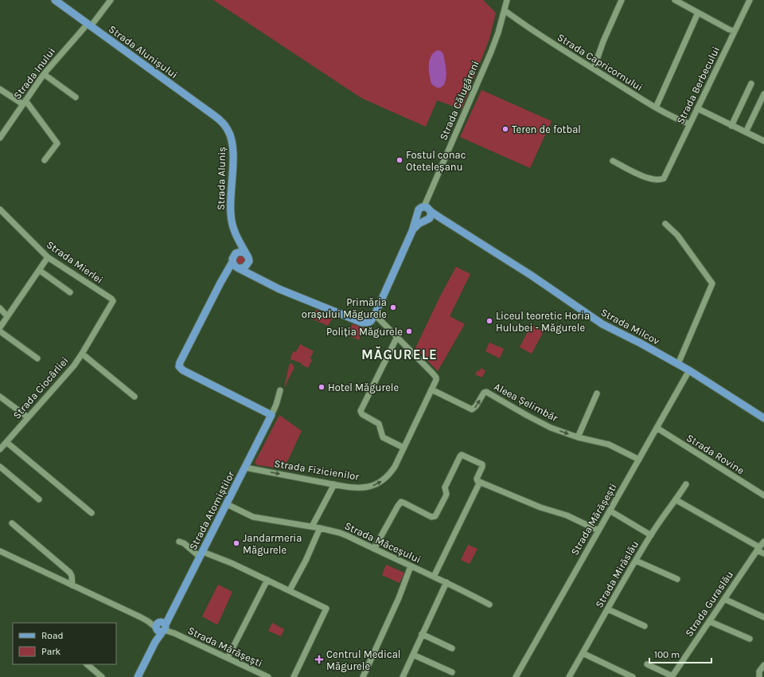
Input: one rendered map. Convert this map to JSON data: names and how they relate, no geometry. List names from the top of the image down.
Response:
{
  "streets": {
    "main road": [
      "Strada Alunișului",
      "Strada Aluniș",
      "Strada Milcov",
      "Strada Atomiștilor"
    ],
    "street": [
      "Strada Capricornului",
      "Strada Inului",
      "Strada Berbecului",
      "Strada Călugăreni",
      "Strada Mierlei",
      "Strada Ciocârliei",
      "Aleea Șelimbăr",
      "Strada Rovine",
      "Strada Fizicienilor",
      "Strada Mărășești",
      "Strada Măceșului",
      "Strada Mirăslău",
      "Strada Guraslău"
    ]
  },
  "crossings": [
    ["Strada Alunișului", "Strada Inului"],
    ["Strada Alunișului", "Strada Aluniș"],
    ["Strada Capricornului", "Strada Berbecului"],
    ["Strada Capricornului", "Strada Călugăreni"],
    ["Strada Călugăreni", "Strada Milcov"],
    ["Strada Mierlei", "Strada Ciocârliei"],
    ["Strada Milcov", "Strada Mărășești"],
    ["Aleea Șelimbăr", "Strada Fizicienilor"],
    ["Aleea Șelimbăr", "Strada Mărășești"],
    ["Strada Rovine", "Strada Mărășești"],
    ["Strada Fizicienilor", "Strada Atomiștilor"],
    ["Strada Atomiștilor", "Strada Mărășești"],
    ["Strada Atomiștilor", "Strada Măceșului"]
  ],
  "one_way": ["Aleea Șelimbăr", "Strada Fizicienilor"],
  "districts": ["MĂGURELE"],
  "places": {
    "other": [
      "Teren de fotbal",
      "Fostul conac Oteteleșanu",
      "Primăria orașului Măgurele",
      "Liceul teoretic Horia Hulubei - Măgurele",
      "Poliția Măgurele",
      "Hotel Măgurele",
      "Jandarmeria Măgurele"
    ],
    "health": ["Centrul Medical Măgurele"]
  },
  "legend": ["Road", "Park"],
  "scale_bar": "100 m"
}
